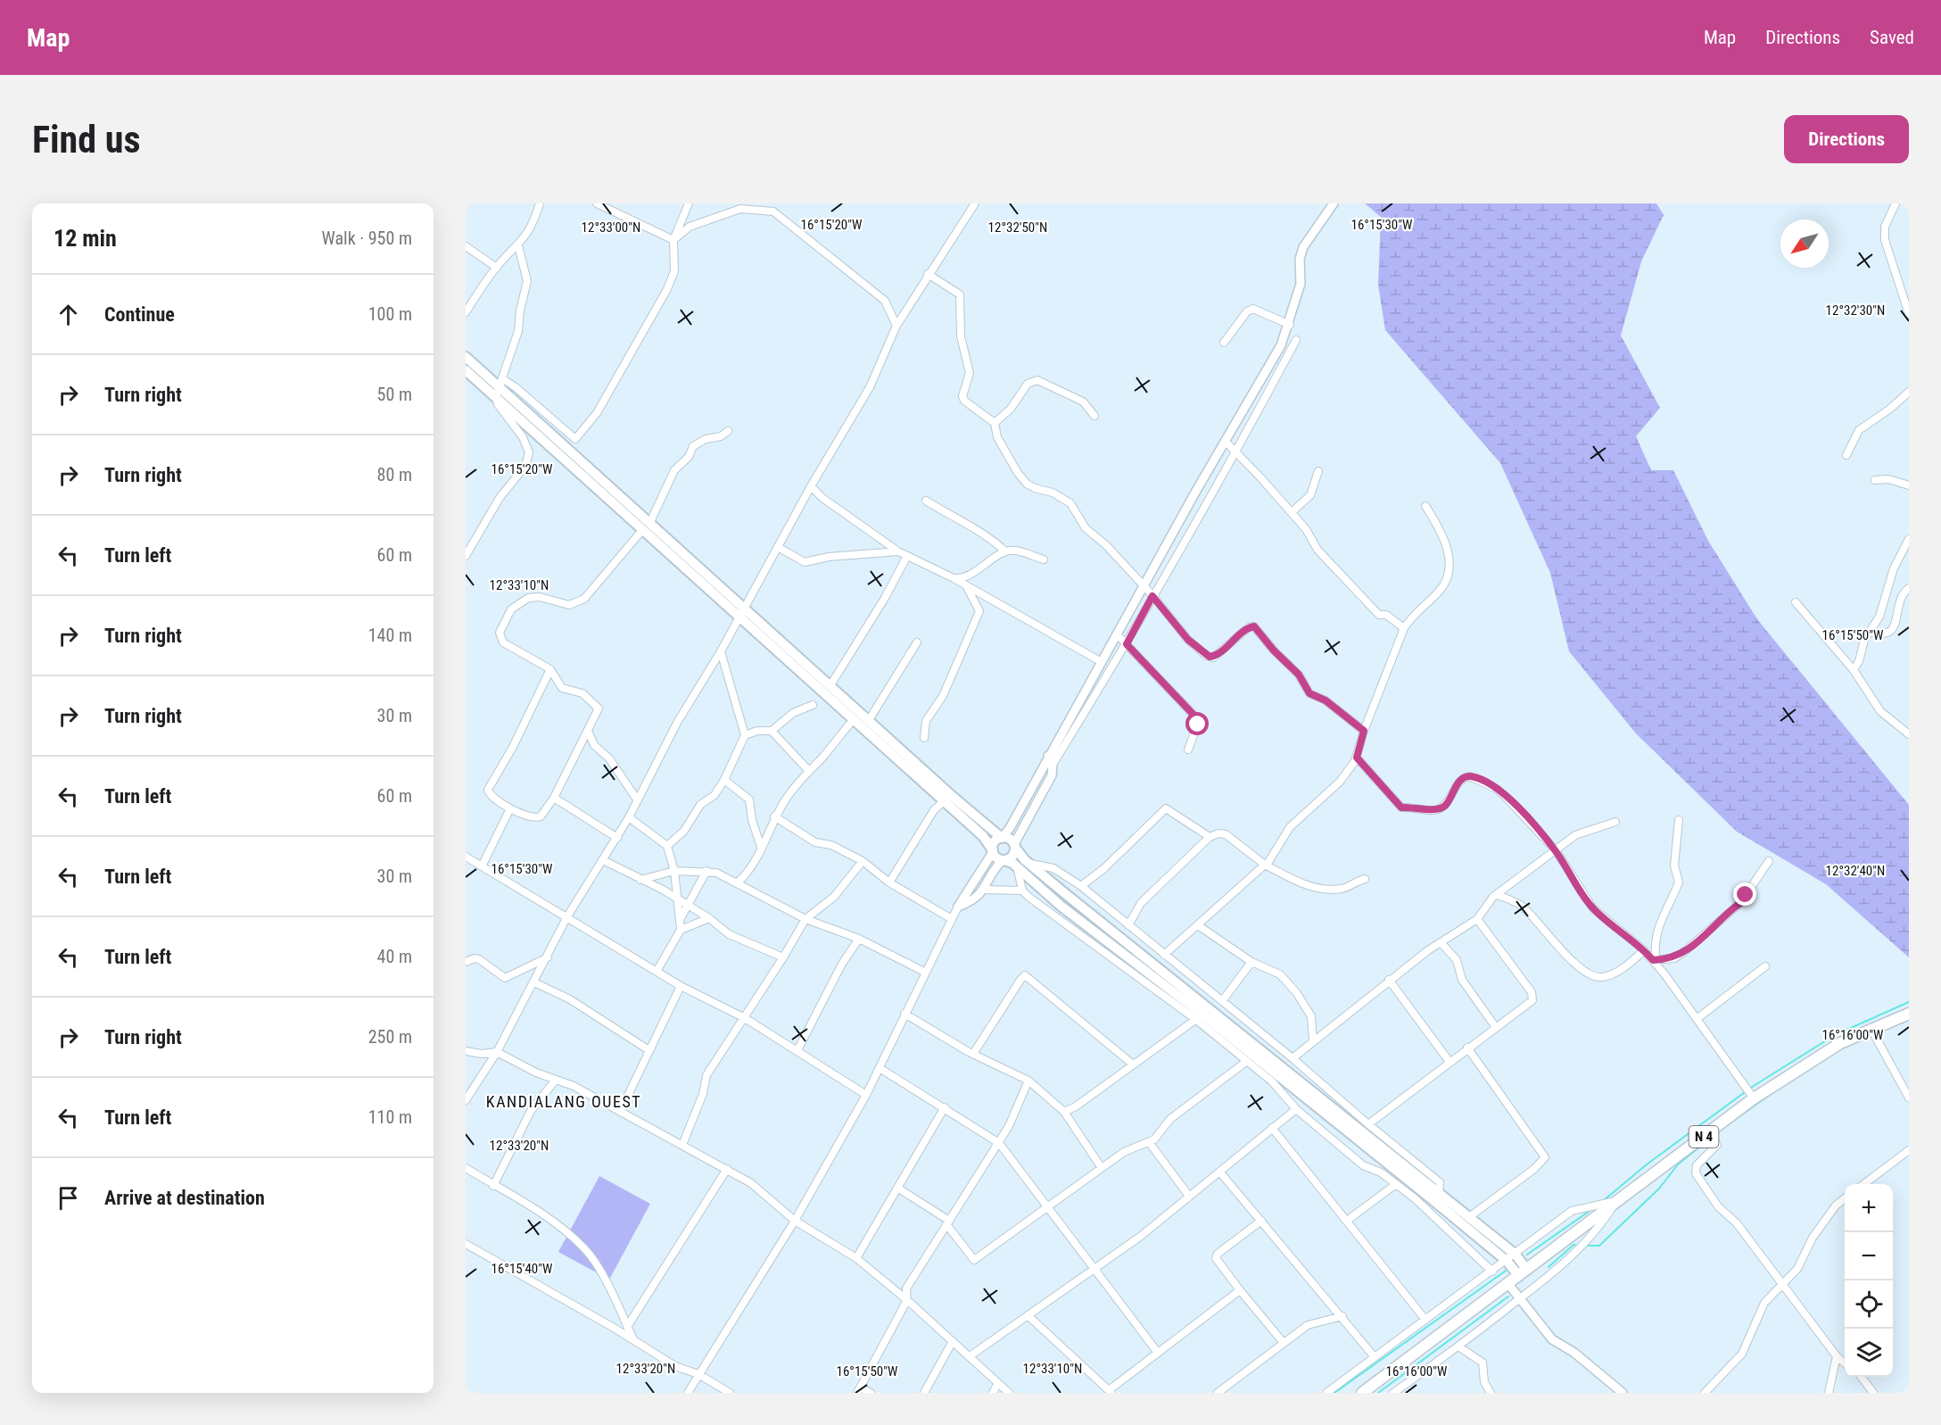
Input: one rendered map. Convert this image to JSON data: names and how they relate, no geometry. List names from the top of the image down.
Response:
{
  "streets": {
    "highway": ["N 4"]
  },
  "districts": ["KANDIALANG OUEST"],
  "north": "bottom left",
  "page": {
    "header": "Map",
    "nav": ["Map", "Directions", "Saved"],
    "buttons": "Directions",
    "title": "Find us",
    "heading": ["12 min", "Walk · 950 m"],
    "list": [
      ["Continue", "100 m"],
      ["Turn right", "50 m"],
      ["Turn right", "80 m"],
      ["Turn left", "60 m"],
      ["Turn right", "140 m"],
      ["Turn right", "30 m"],
      ["Turn left", "60 m"],
      ["Turn left", "30 m"],
      ["Turn left", "40 m"],
      ["Turn right", "250 m"],
      ["Turn left", "110 m"],
      "Arrive at destination"
    ],
    "map_buttons": ["+", "−"]
  },
  "coordinates": [
    "16°15'20\"W",
    "16°15'30\"W",
    "12°33'00\"N",
    "12°32'50\"N",
    "12°32'30\"N",
    "12°33'10\"N",
    "16°15'50\"W",
    "12°32'40\"N",
    "16°16'00\"W",
    "12°33'20\"N",
    "16°15'40\"W"
  ]
}
